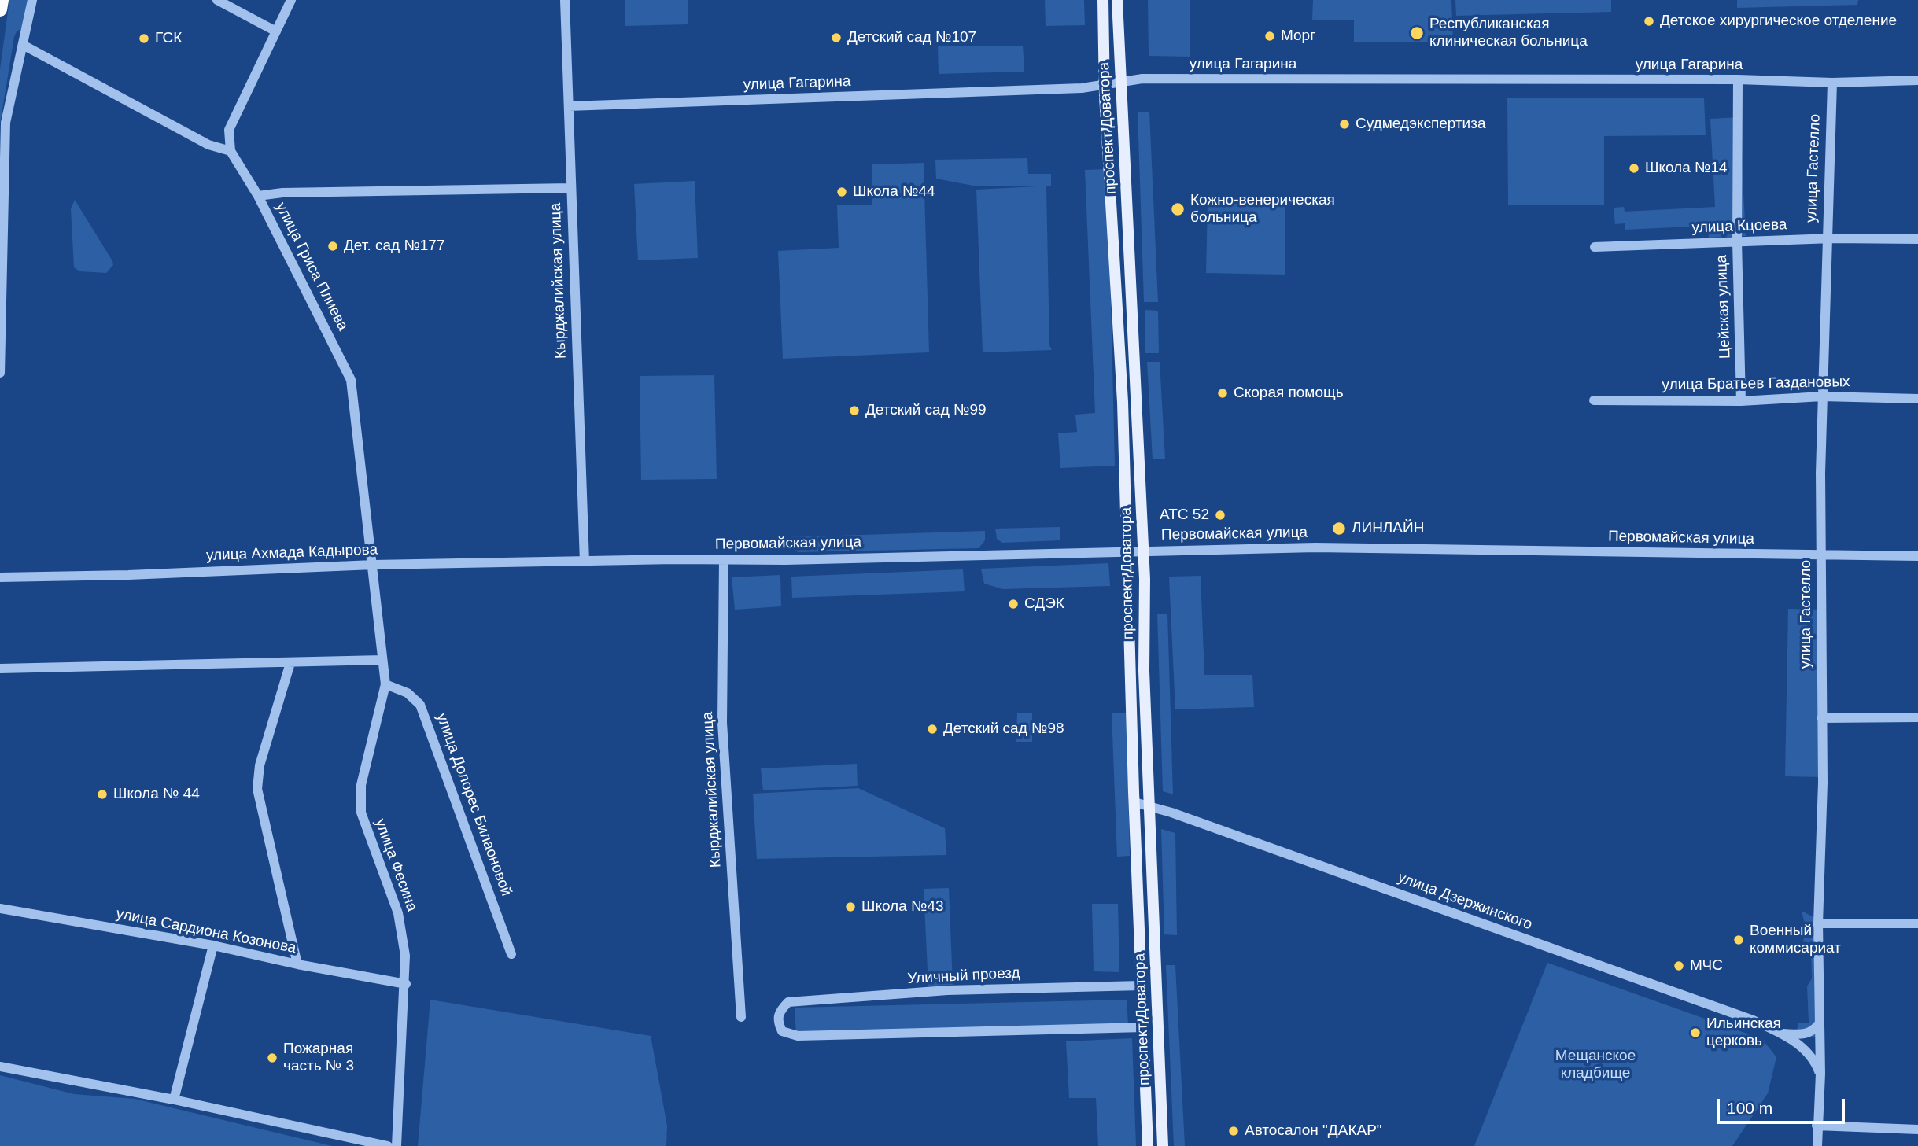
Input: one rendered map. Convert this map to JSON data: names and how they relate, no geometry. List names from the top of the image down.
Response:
{
  "streets": {
    "main road": ["проспект Доватора"],
    "street": [
      "улица Гагарина",
      "улица Гастелло",
      "улица Кцоева",
      "улица Гриса Плиева",
      "Кырджалийская улица",
      "Цейская улица",
      "улица Братьев Газдановых",
      "Первомайская улица",
      "улица Ахмада Кадырова",
      "улица Долорес Билаоновой",
      "улица Фесина",
      "улица Дзержинского",
      "улица Сардиона Козонова",
      "Уличный проезд"
    ]
  },
  "crossings": [
    ["улица Гагарина", "проспект Доватора"],
    ["улица Гагарина", "улица Гастелло"],
    ["улица Гагарина", "Кырджалийская улица"],
    ["улица Гагарина", "Цейская улица"],
    ["проспект Доватора", "Первомайская улица"],
    ["проспект Доватора", "улица Дзержинского"],
    ["проспект Доватора", "Уличный проезд"],
    ["улица Гастелло", "улица Кцоева"],
    ["улица Гастелло", "улица Братьев Газдановых"],
    ["улица Гастелло", "Первомайская улица"],
    ["улица Гастелло", "улица Дзержинского"],
    ["улица Кцоева", "Цейская улица"],
    ["улица Гриса Плиева", "улица Ахмада Кадырова"],
    ["улица Гриса Плиева", "улица Фесина"],
    ["Кырджалийская улица", "Первомайская улица"],
    ["Кырджалийская улица", "улица Ахмада Кадырова"],
    ["Цейская улица", "улица Братьев Газдановых"],
    ["Первомайская улица", "улица Ахмада Кадырова"],
    ["улица Долорес Билаоновой", "улица Фесина"],
    ["улица Фесина", "улица Сардиона Козонова"]
  ],
  "parks": ["Мещанское кладбище"],
  "places": [
    "Детское хирургическое отделение",
    "Республиканская клиническая больница",
    "Морг",
    "Детский сад №107",
    "ГСК",
    "Судмедэкспертиза",
    "Школа №14",
    "Школа №44",
    "Кожно-венерическая больница",
    "Дет. сад №177",
    "Скорая помощь",
    "Детский сад №99",
    "АТС 52",
    "ЛИНЛАЙН",
    "СДЭК",
    "Детский сад №98",
    "Школа № 44",
    "Школа №43",
    "Военный коммисариат",
    "МЧС",
    "Ильинская церковь",
    "Пожарная часть № 3",
    "Автосалон \"ДАКАР\""
  ],
  "scale_bar": "100 m"
}
